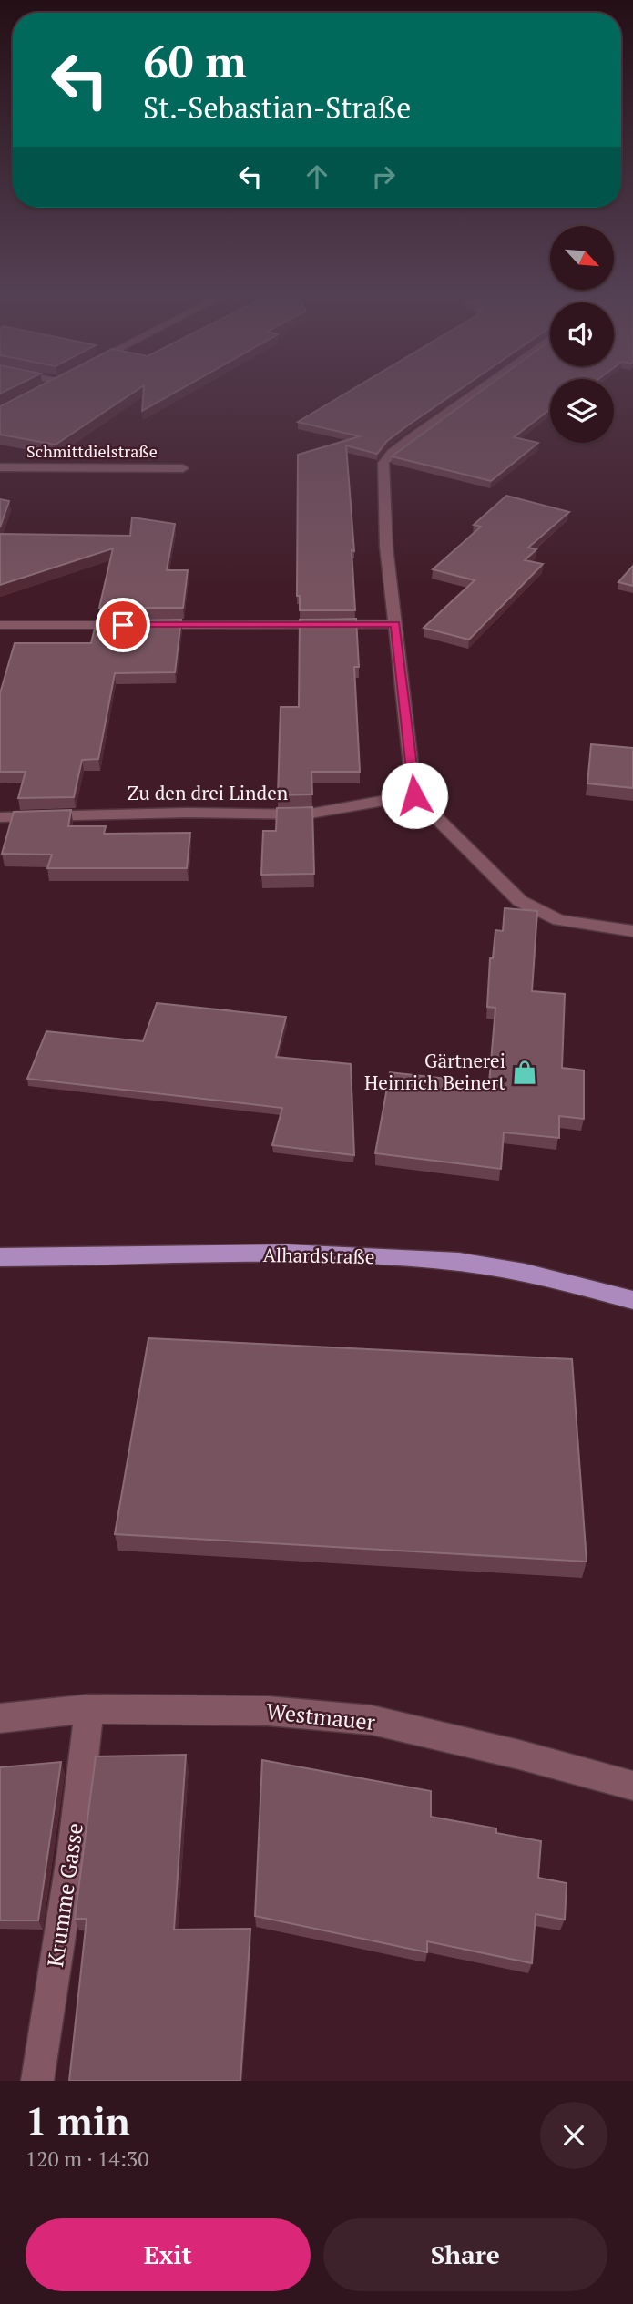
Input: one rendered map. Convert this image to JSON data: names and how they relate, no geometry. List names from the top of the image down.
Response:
{
  "streets": {
    "main road": ["Alhardstraße"],
    "street": [
      "Schmittdielstraße",
      "Zu den drei Linden",
      "Westmauer",
      "Krumme Gasse"
    ]
  },
  "crossings": [
    ["Westmauer", "Krumme Gasse"]
  ],
  "places": {
    "shop": ["Gärtnerei Heinrich Beinert"]
  },
  "north": "bottom right",
  "page": {
    "turn": ["60 m", "St.-Sebastian-Straße"],
    "heading": ["1 min", "120 m · 14:30"],
    "buttons": ["Exit", "Share"]
  }
}
